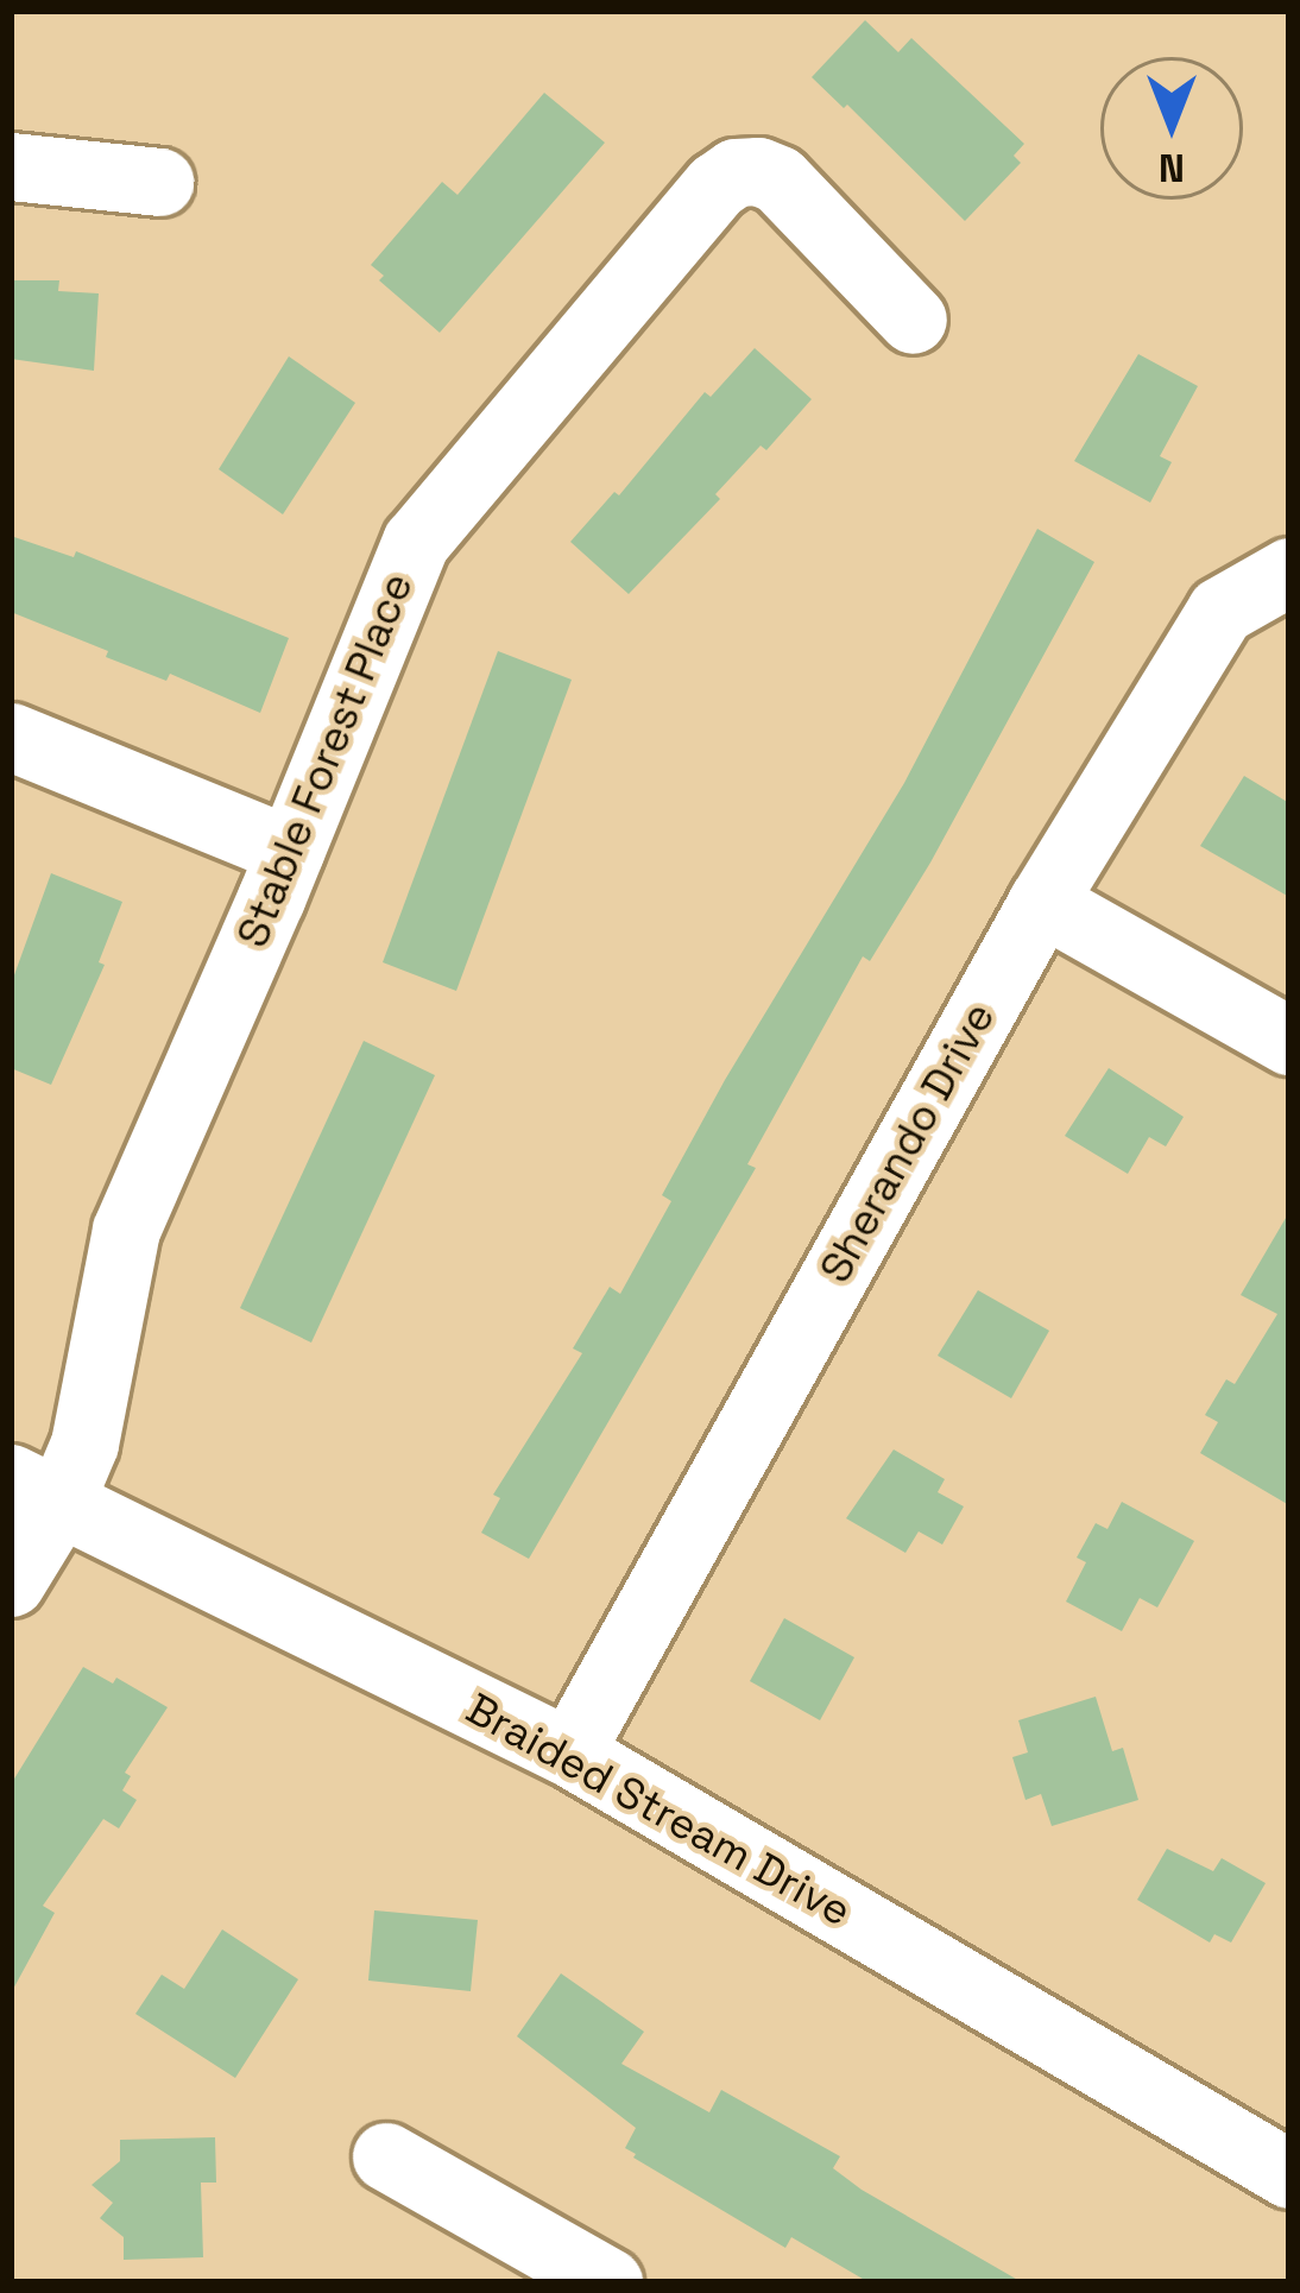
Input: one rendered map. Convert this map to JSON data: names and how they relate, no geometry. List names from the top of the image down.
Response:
{
  "streets": {
    "street": ["Stable Forest Place", "Sherando Drive", "Braided Stream Drive"]
  },
  "crossings": [
    ["Stable Forest Place", "Braided Stream Drive"],
    ["Sherando Drive", "Braided Stream Drive"]
  ],
  "north": "bottom"
}
